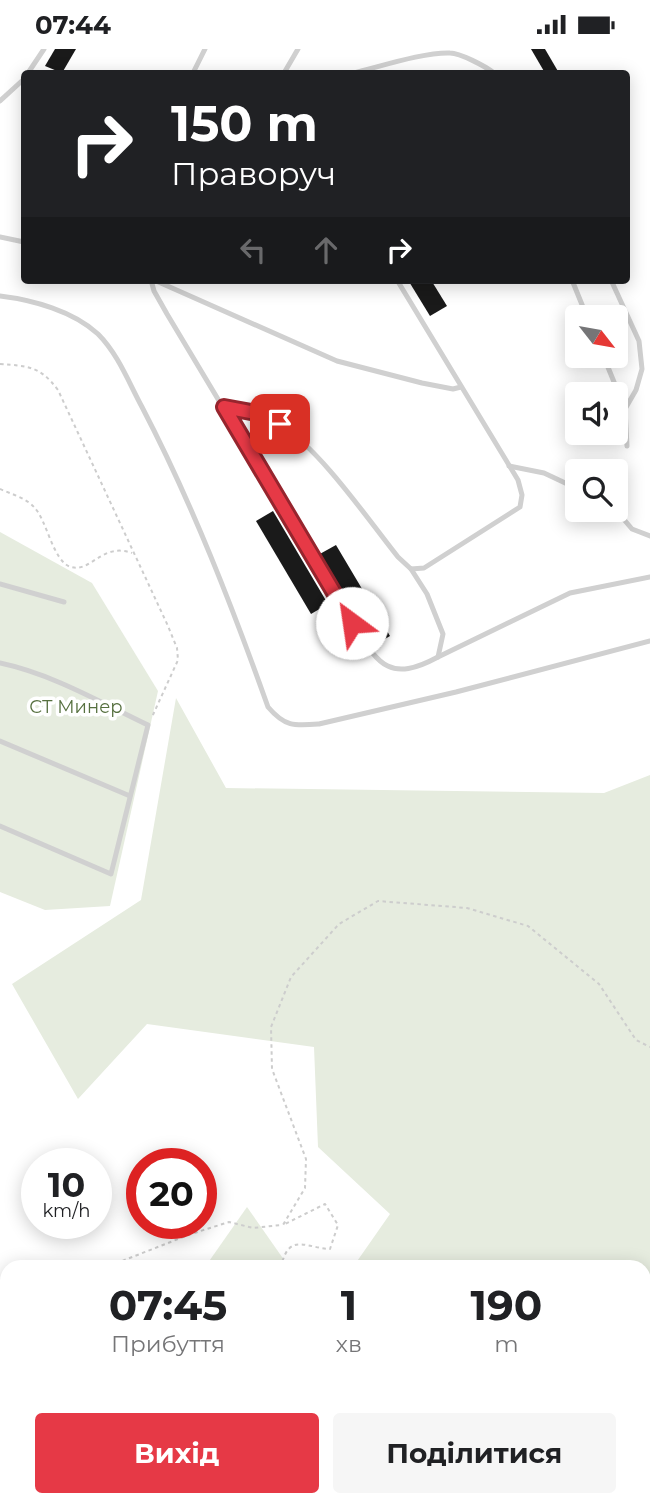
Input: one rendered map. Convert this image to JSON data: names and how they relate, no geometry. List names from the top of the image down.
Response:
{
  "parks": ["СТ Минер"],
  "north": "bottom right",
  "page": {
    "status": "07:44",
    "turn": ["150 m", "Праворуч"],
    "speed": "10 km/h",
    "limit": "20",
    "eta": [
      "07:45",
      "Прибуття",
      "1",
      "хв",
      "190",
      "m"
    ],
    "buttons": ["Вихід", "Поділитися"]
  }
}
